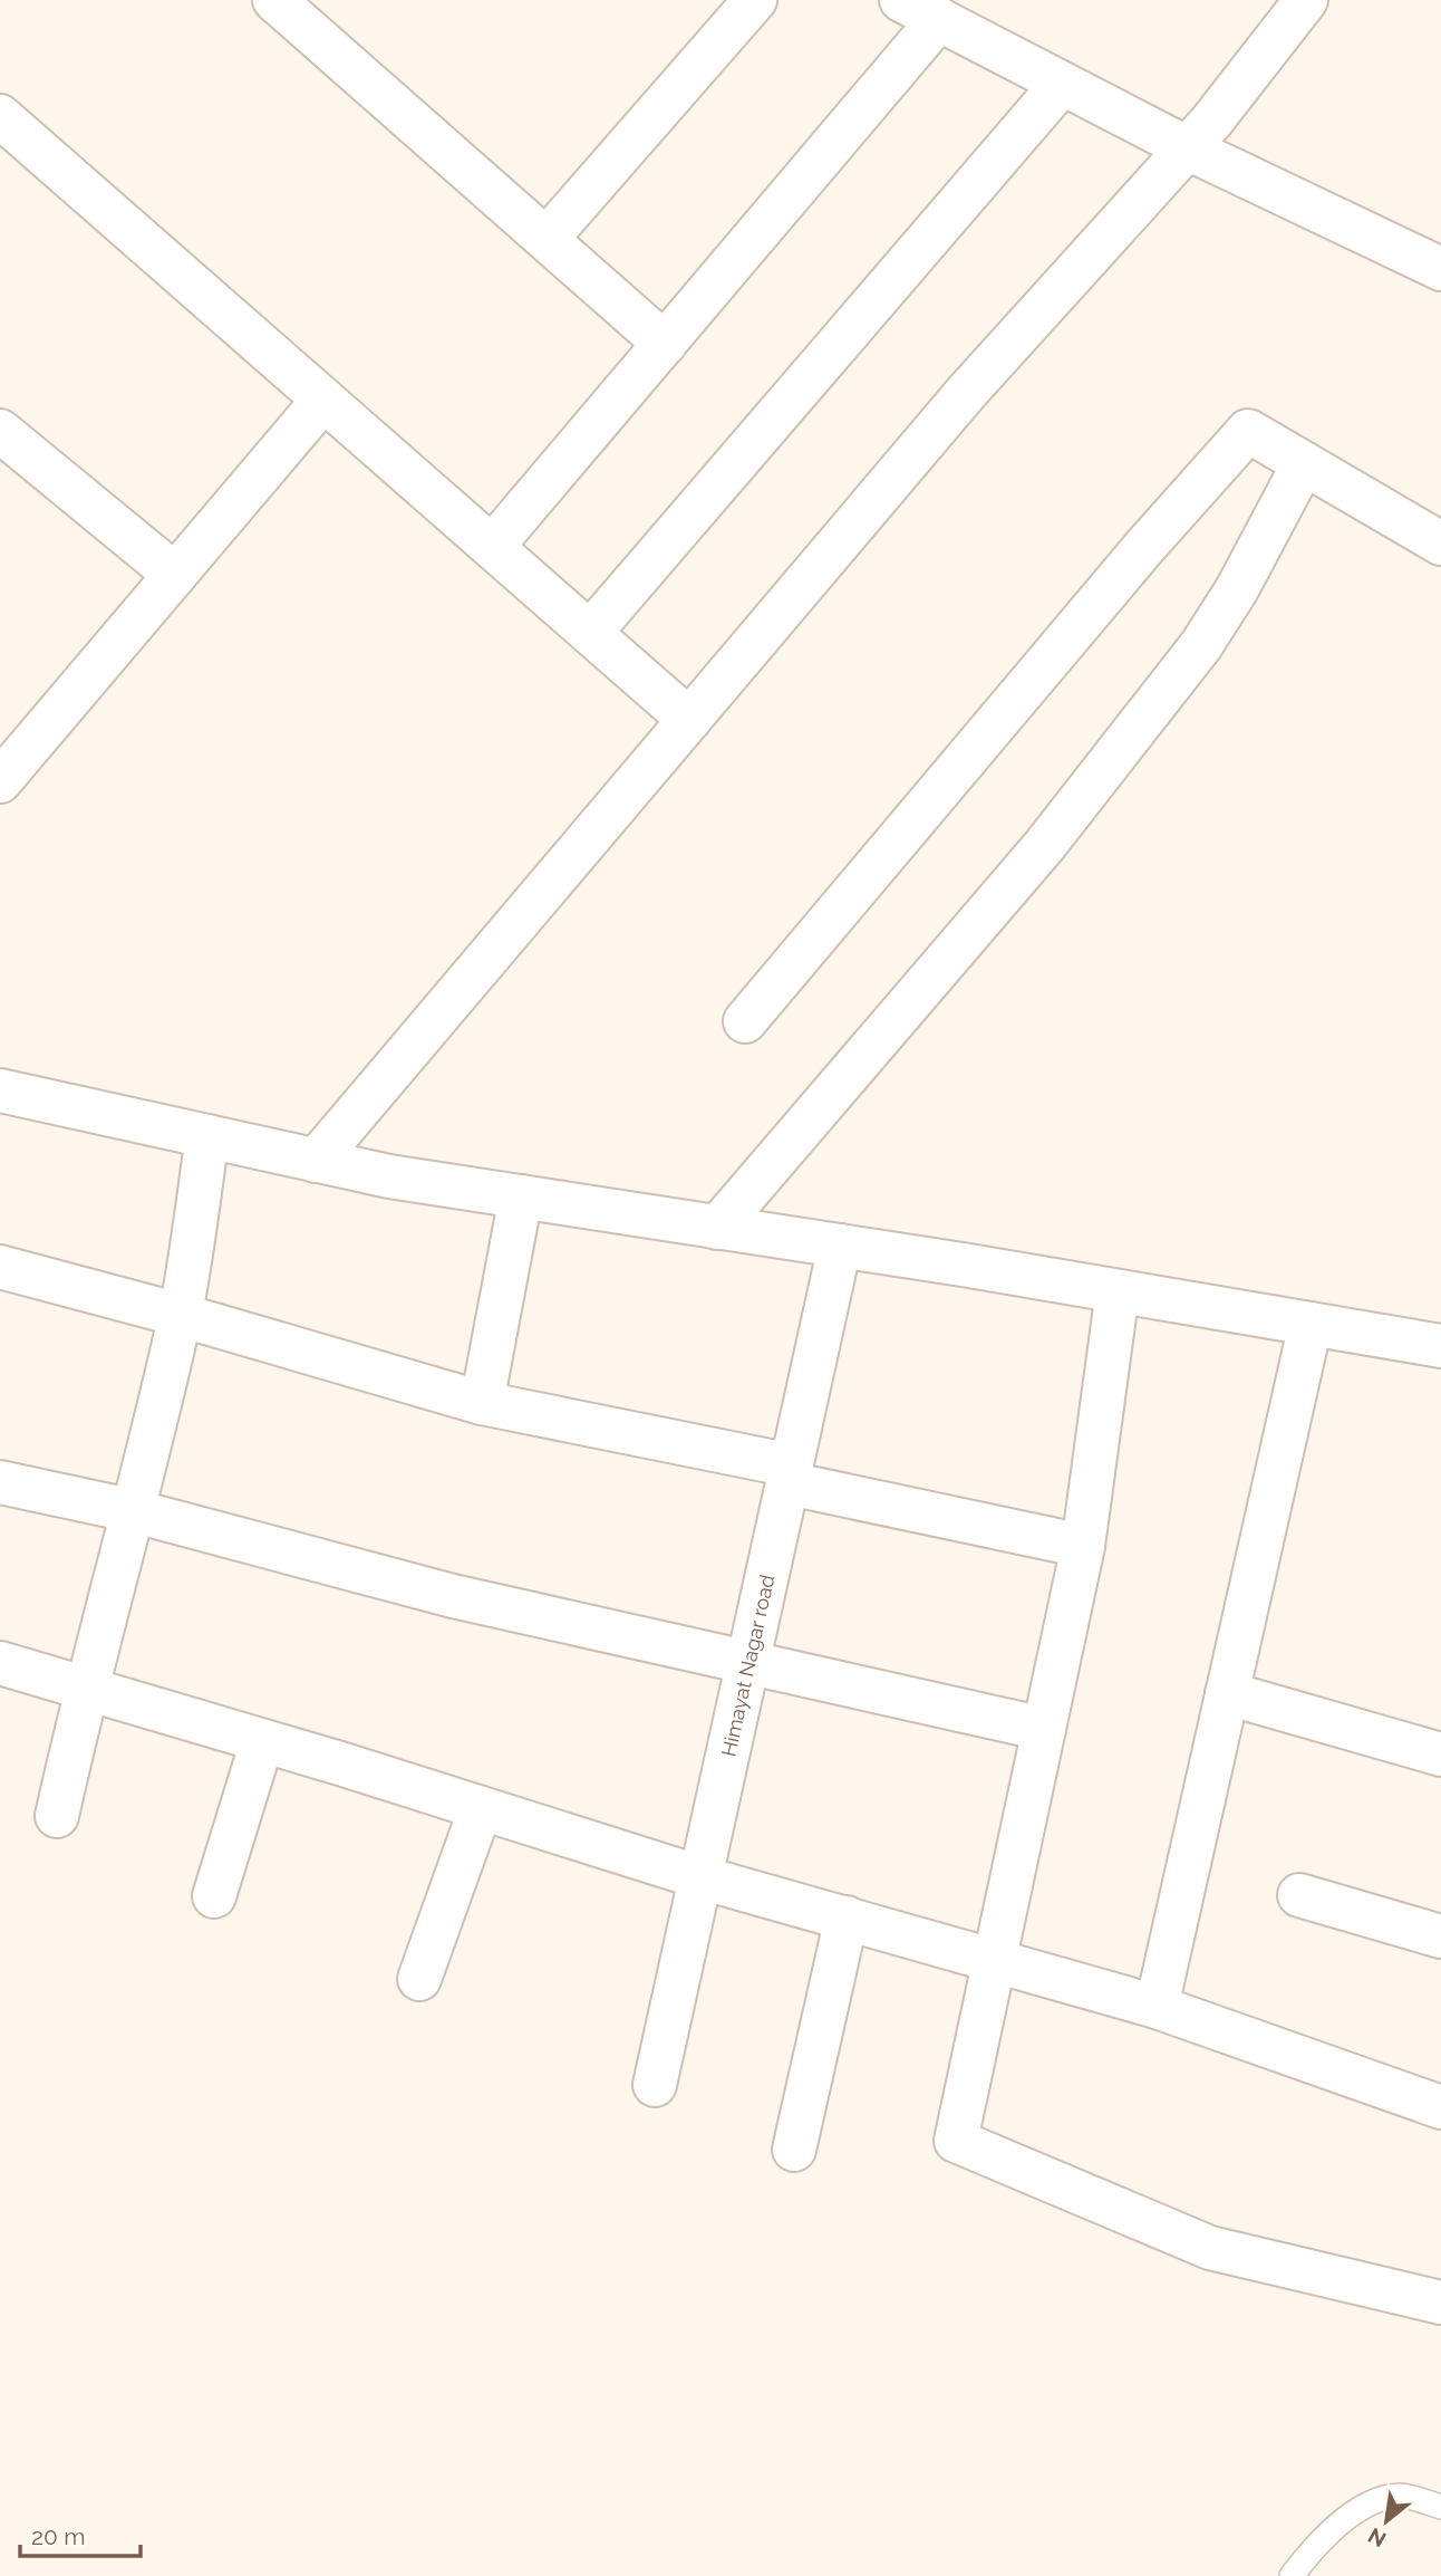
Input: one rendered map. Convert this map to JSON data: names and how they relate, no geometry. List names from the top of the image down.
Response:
{
  "streets": {
    "street": ["Himayat Nagar road"]
  },
  "scale_bar": "20 m",
  "north": "bottom left"
}
